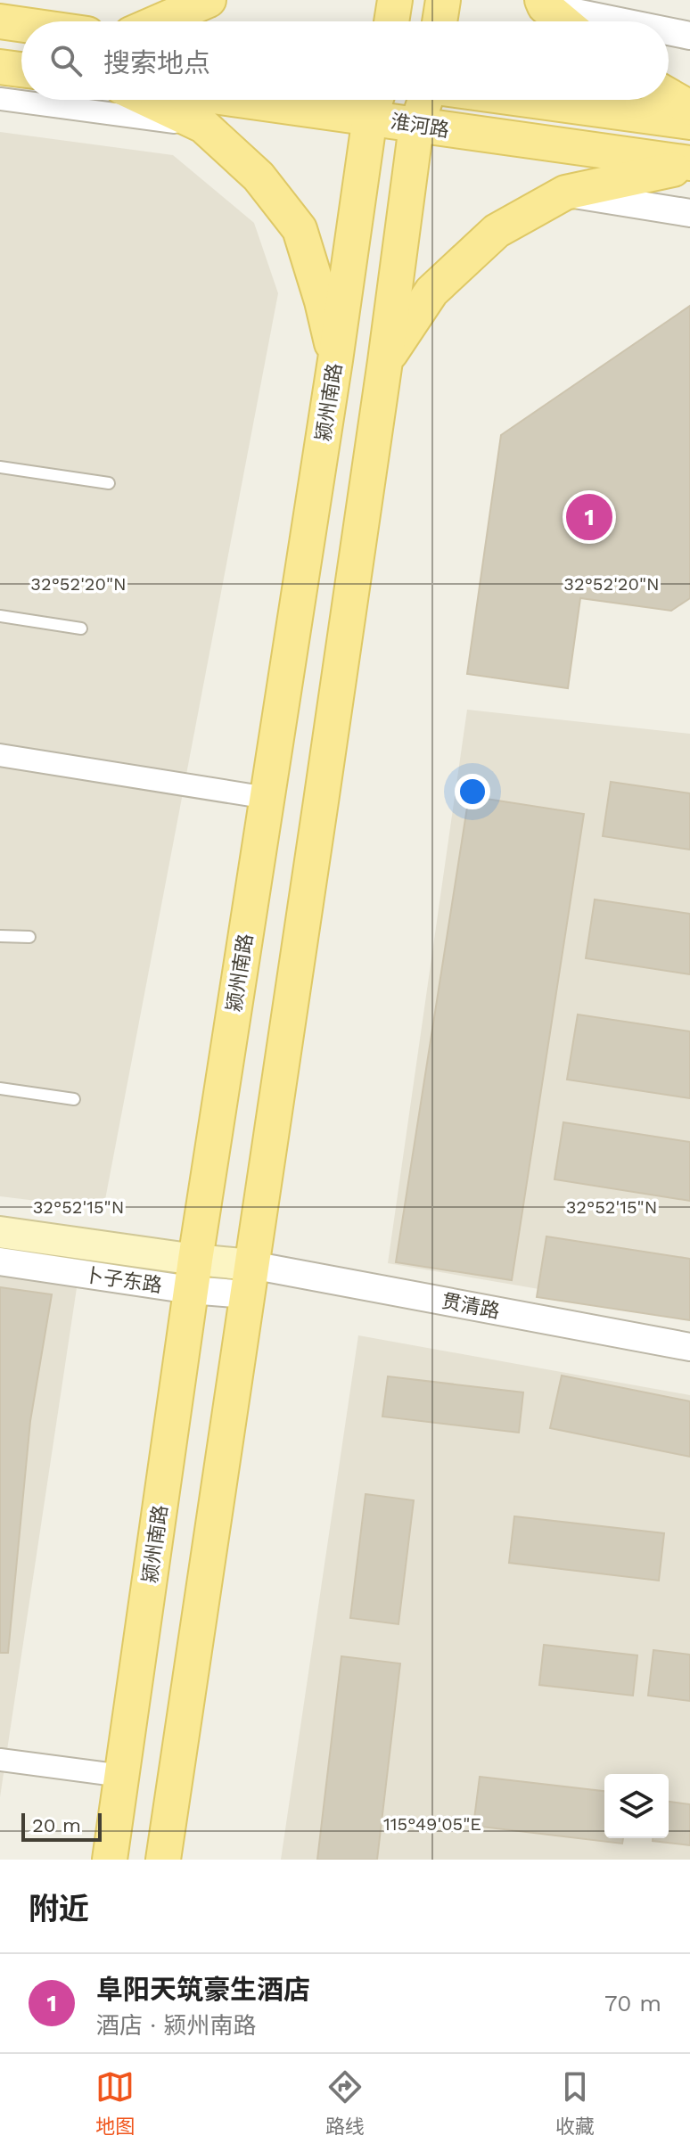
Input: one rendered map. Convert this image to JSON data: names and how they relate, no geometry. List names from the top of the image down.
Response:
{
  "streets": {
    "main road": ["淮河路", "颍州南路"],
    "street": ["卜子东路", "贯清路"]
  },
  "crossings": [
    ["淮河路", "颍州南路"],
    ["颍州南路", "卜子东路"]
  ],
  "scale_bar": "20 m",
  "page": {
    "search": "搜索地点",
    "pins": "1",
    "scale": "20 m",
    "heading": "附近",
    "list": [
      {
        "mark": "1",
        "name": "阜阳天筑豪生酒店",
        "note": "酒店 · 颍州南路",
        "value": "70 m"
      }
    ],
    "nav": ["地图", "路线", "收藏"]
  },
  "coordinates": ["32°52'20\"N", "32°52'15\"N", "115°49'05\"E"]
}
